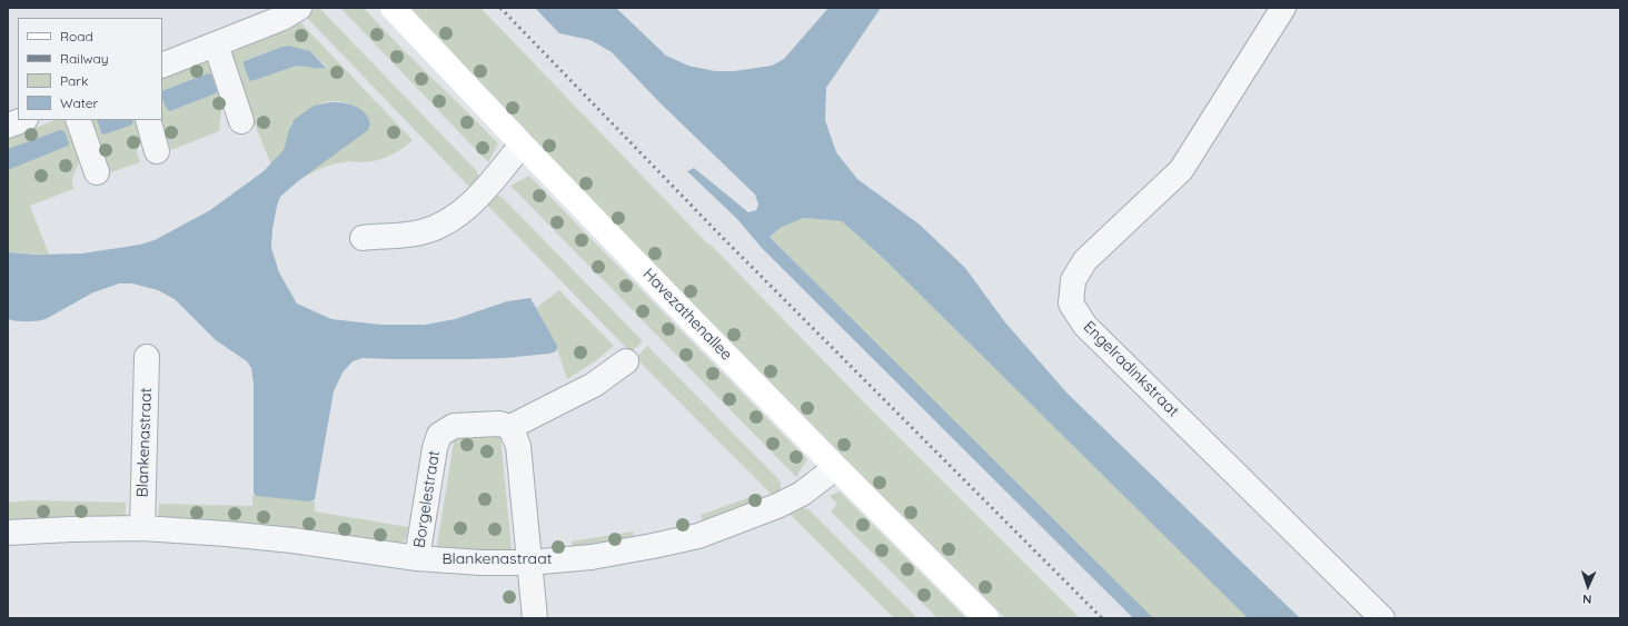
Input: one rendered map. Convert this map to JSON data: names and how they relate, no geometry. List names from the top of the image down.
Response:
{
  "streets": {
    "main road": ["Havezathenallee"],
    "street": ["Engelradinkstraat", "Blankenastraat", "Borgelestraat"]
  },
  "crossings": [
    ["Havezathenallee", "Blankenastraat"],
    ["Blankenastraat", "Borgelestraat"]
  ],
  "legend": [
    "Road",
    "Railway",
    "Park",
    "Water"
  ],
  "north": "bottom"
}
